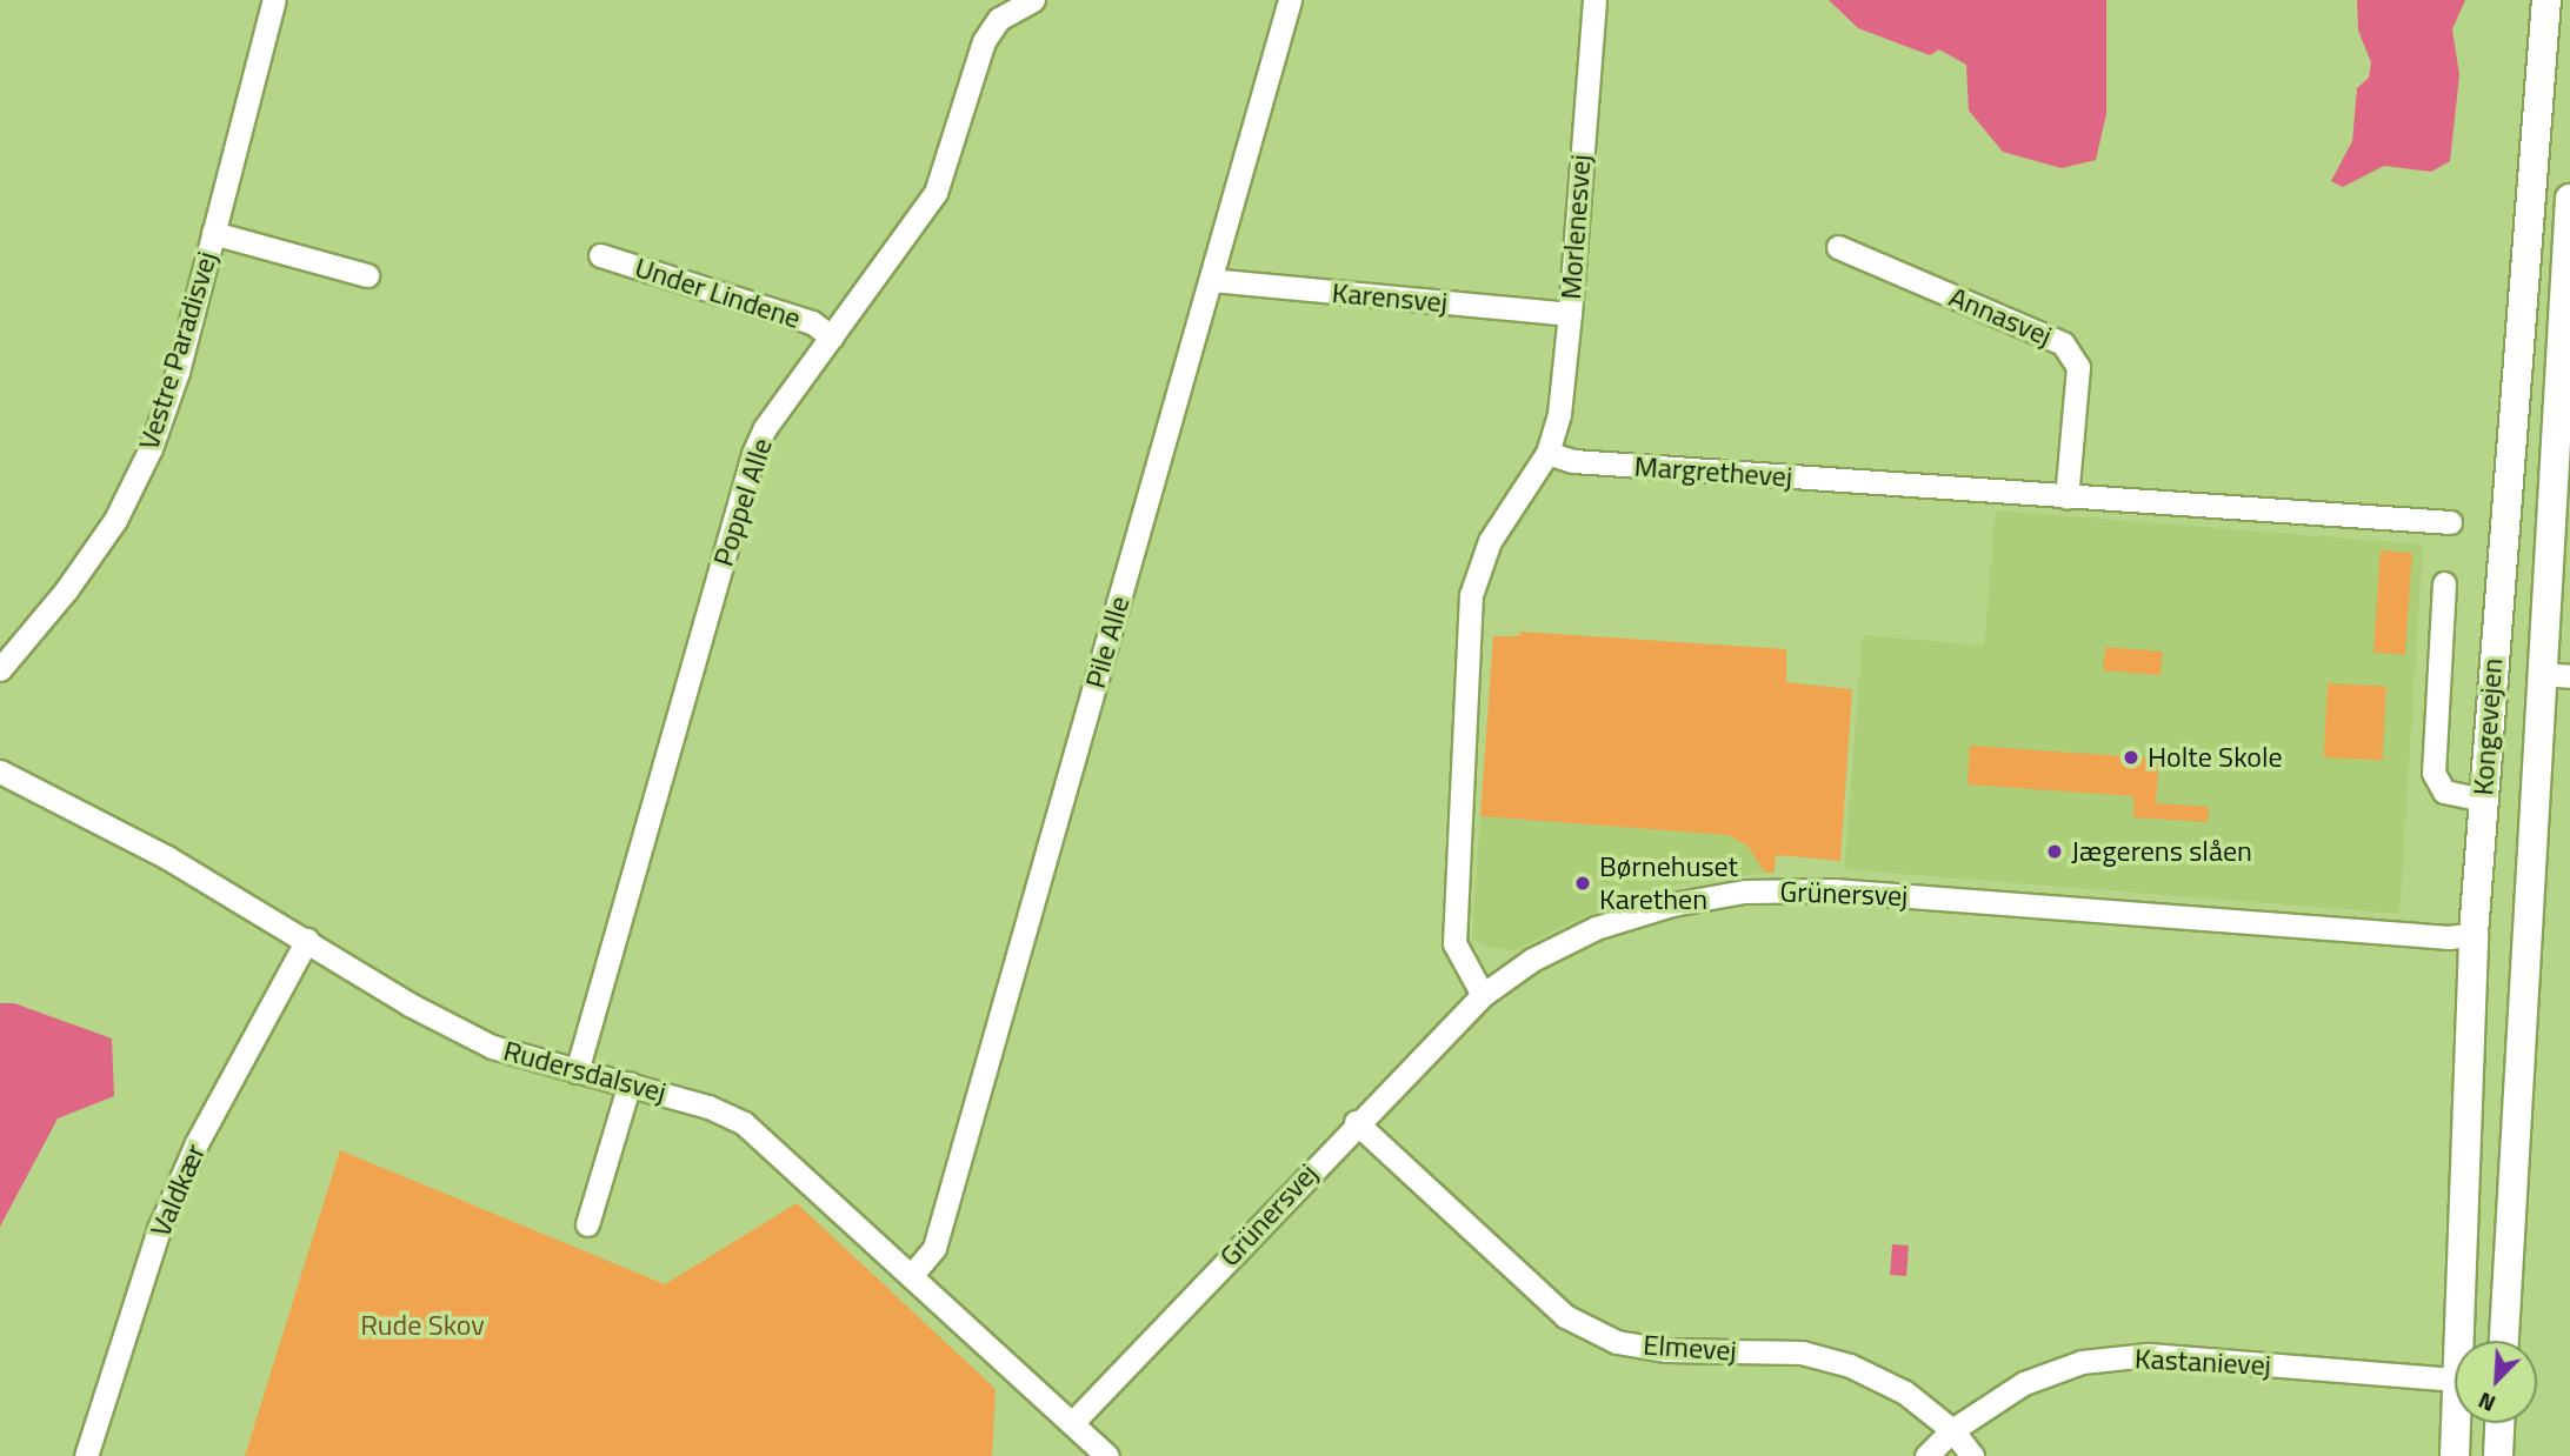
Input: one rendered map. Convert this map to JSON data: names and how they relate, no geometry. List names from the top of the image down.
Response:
{
  "streets": {
    "main road": ["Kongevejen"],
    "street": [
      "Morlenesvej",
      "Under Lindene",
      "Karensvej",
      "Annasvej",
      "Vestre Paradisvej",
      "Margrethevej",
      "Poppel Alle",
      "Pile Alle",
      "Grünersvej",
      "Rudersdalsvej",
      "Valdkær",
      "Elmevej",
      "Kastanievej"
    ]
  },
  "crossings": [
    ["Morlenesvej", "Karensvej"],
    ["Morlenesvej", "Margrethevej"],
    ["Under Lindene", "Poppel Alle"],
    ["Karensvej", "Pile Alle"],
    ["Annasvej", "Margrethevej"],
    ["Poppel Alle", "Rudersdalsvej"],
    ["Pile Alle", "Rudersdalsvej"],
    ["Kongevejen", "Grünersvej"],
    ["Grünersvej", "Rudersdalsvej"],
    ["Grünersvej", "Elmevej"],
    ["Rudersdalsvej", "Valdkær"],
    ["Elmevej", "Kastanievej"]
  ],
  "parks": ["Rude Skov"],
  "places": ["Holte Skole", "Jægerens slåen", "Børnehuset Karethen"],
  "north": "bottom left"
}
